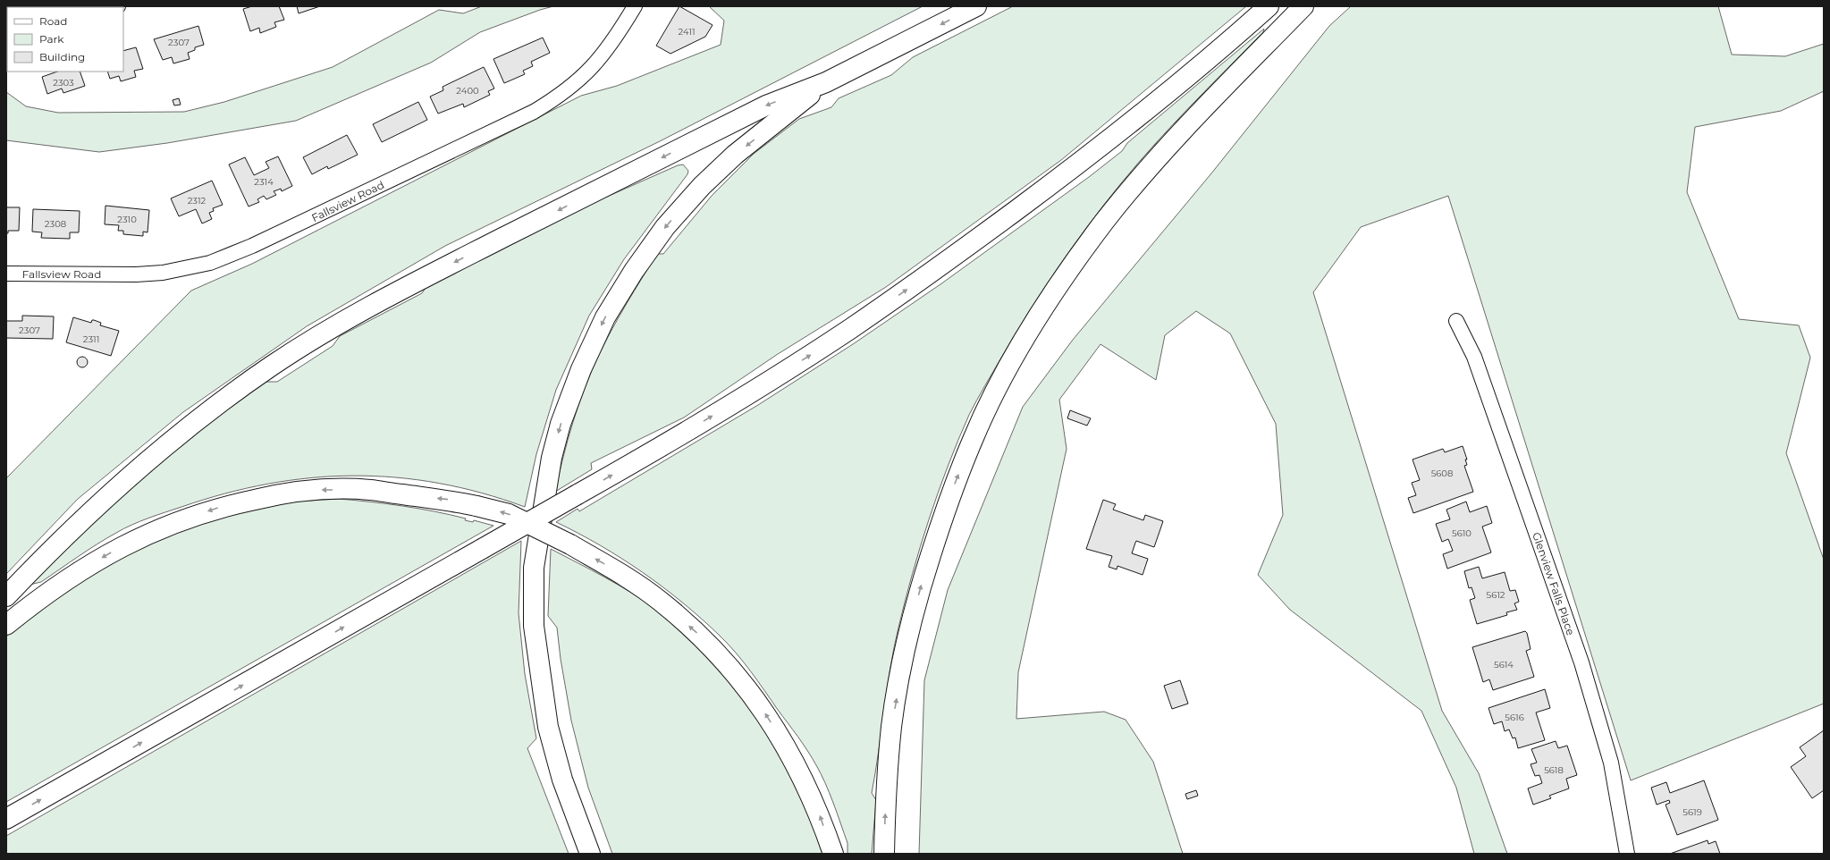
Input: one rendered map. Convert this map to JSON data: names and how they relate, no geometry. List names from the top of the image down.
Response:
{
  "streets": {
    "street": ["Fallsview Road", "Glenview Falls Place"]
  },
  "house_numbers": [
    "2411",
    "2307",
    "2303",
    "2400",
    "2314",
    "2312",
    "2310",
    "2308",
    "2307",
    "2311",
    "5608",
    "5610",
    "5612",
    "5614",
    "5616",
    "5618",
    "5619"
  ],
  "legend": ["Road", "Park", "Building"]
}
